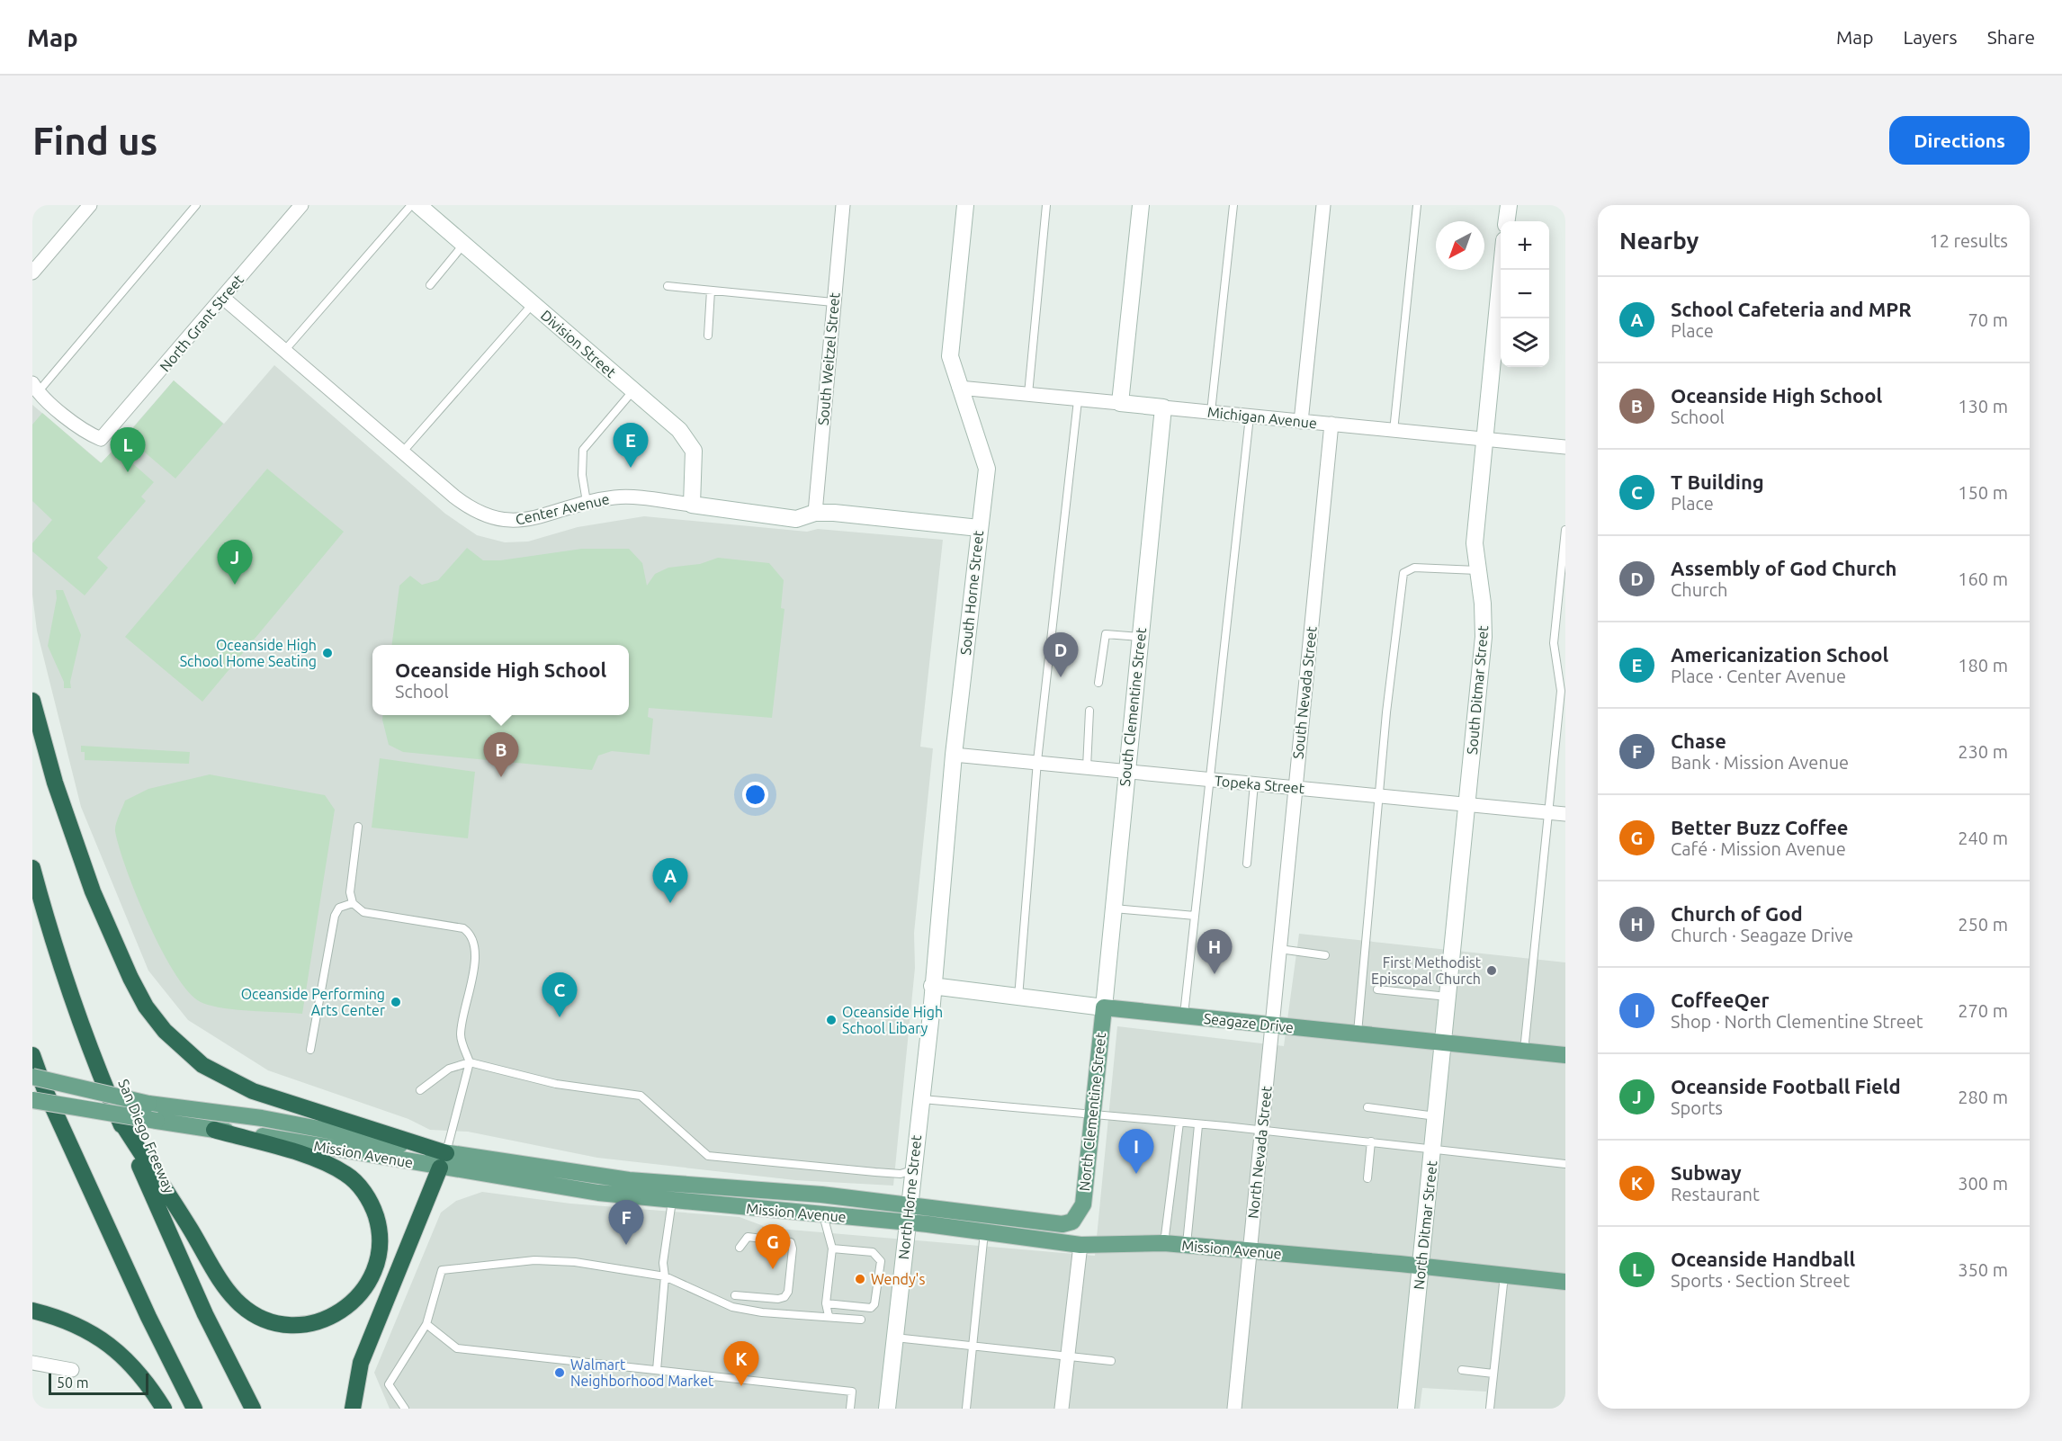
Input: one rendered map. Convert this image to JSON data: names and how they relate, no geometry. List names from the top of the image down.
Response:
{
  "streets": {
    "highway": ["San Diego Freeway"],
    "main road": ["Seagaze Drive", "North Clementine Street", "Mission Avenue"],
    "street": [
      "North Grant Street",
      "Division Street",
      "South Weitzel Street",
      "Michigan Avenue",
      "Center Avenue",
      "South Horne Street",
      "South Ditmar Street",
      "South Nevada Street",
      "South Clementine Street",
      "Topeka Street",
      "North Nevada Street",
      "North Horne Street",
      "North Ditmar Street"
    ]
  },
  "crossings": [
    ["North Grant Street", "Center Avenue"],
    ["Division Street", "Center Avenue"],
    ["South Weitzel Street", "Center Avenue"],
    ["Michigan Avenue", "South Horne Street"],
    ["Michigan Avenue", "South Ditmar Street"],
    ["Michigan Avenue", "South Nevada Street"],
    ["Michigan Avenue", "South Clementine Street"],
    ["Center Avenue", "South Horne Street"],
    ["South Horne Street", "Topeka Street"],
    ["South Horne Street", "Seagaze Drive"],
    ["South Horne Street", "North Horne Street"],
    ["South Ditmar Street", "Topeka Street"],
    ["South Ditmar Street", "Seagaze Drive"],
    ["South Ditmar Street", "North Ditmar Street"],
    ["South Nevada Street", "Topeka Street"],
    ["South Nevada Street", "Seagaze Drive"],
    ["South Nevada Street", "North Nevada Street"],
    ["South Clementine Street", "Topeka Street"],
    ["South Clementine Street", "Seagaze Drive"],
    ["South Clementine Street", "North Clementine Street"],
    ["Seagaze Drive", "North Clementine Street"],
    ["Seagaze Drive", "North Nevada Street"],
    ["Seagaze Drive", "North Horne Street"],
    ["Seagaze Drive", "North Ditmar Street"],
    ["North Clementine Street", "Mission Avenue"],
    ["North Nevada Street", "Mission Avenue"],
    ["Mission Avenue", "North Horne Street"],
    ["Mission Avenue", "North Ditmar Street"]
  ],
  "places": [
    "Oceanside High School Home Seating",
    "First Methodist Episcopal Church",
    "Oceanside Performing Arts Center",
    "Oceanside High School Libary",
    "Wendy's",
    "Walmart Neighborhood Market"
  ],
  "scale_bar": "50 m",
  "north": "bottom left",
  "page": {
    "header": "Map",
    "nav": ["Map", "Layers", "Share"],
    "buttons": "Directions",
    "title": "Find us",
    "heading": ["Nearby", "12 results"],
    "map_buttons": ["+", "−"],
    "list": [
      {
        "mark": "A",
        "name": "School Cafeteria and MPR",
        "note": "Place",
        "value": "70 m"
      },
      {
        "mark": "B",
        "name": "Oceanside High School",
        "note": "School",
        "value": "130 m"
      },
      {
        "mark": "C",
        "name": "T Building",
        "note": "Place",
        "value": "150 m"
      },
      {
        "mark": "D",
        "name": "Assembly of God Church",
        "note": "Church",
        "value": "160 m"
      },
      {
        "mark": "E",
        "name": "Americanization School",
        "note": "Place · Center Avenue",
        "value": "180 m"
      },
      {
        "mark": "F",
        "name": "Chase",
        "note": "Bank · Mission Avenue",
        "value": "230 m"
      },
      {
        "mark": "G",
        "name": "Better Buzz Coffee",
        "note": "Café · Mission Avenue",
        "value": "240 m"
      },
      {
        "mark": "H",
        "name": "Church of God",
        "note": "Church · Seagaze Drive",
        "value": "250 m"
      },
      {
        "mark": "I",
        "name": "CoffeeQer",
        "note": "Shop · North Clementine Street",
        "value": "270 m"
      },
      {
        "mark": "J",
        "name": "Oceanside Football Field",
        "note": "Sports",
        "value": "280 m"
      },
      {
        "mark": "K",
        "name": "Subway",
        "note": "Restaurant",
        "value": "300 m"
      },
      {
        "mark": "L",
        "name": "Oceanside Handball",
        "note": "Sports · Section Street",
        "value": "350 m"
      }
    ],
    "pins": [
      "E",
      "L",
      "J",
      "D",
      "B",
      "A",
      "H",
      "C",
      "I",
      "F",
      "G",
      "K"
    ],
    "popup": ["Oceanside High School", "School"],
    "scale": "50 m"
  }
}
